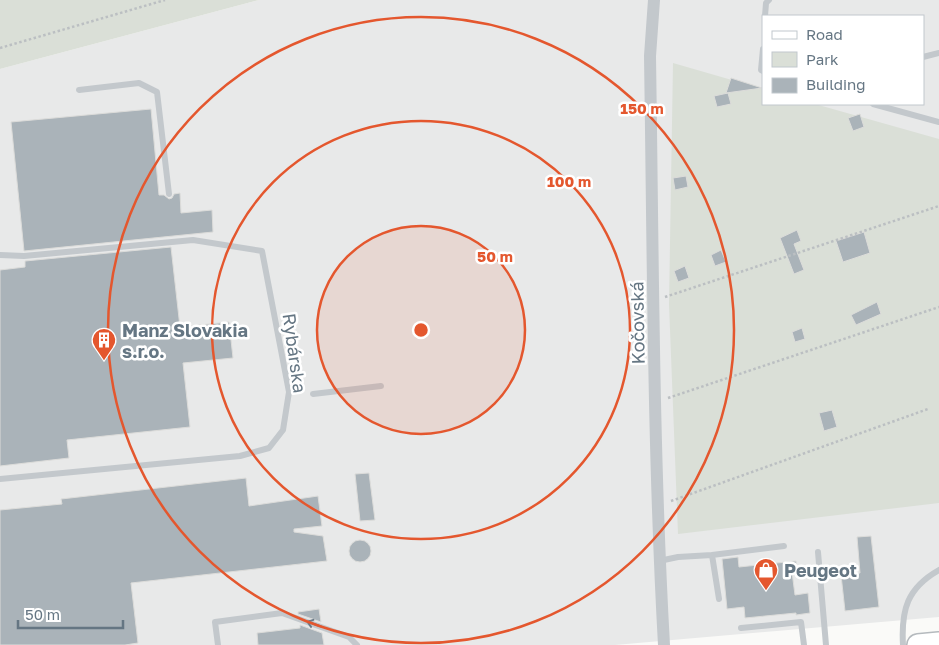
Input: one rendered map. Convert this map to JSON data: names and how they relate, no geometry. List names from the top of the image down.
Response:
{
  "streets": {
    "street": ["Kočovská"],
    "lane": ["Rybárska"]
  },
  "places": {
    "building": ["Manz Slovakia s.r.o."],
    "shop": ["Peugeot"]
  },
  "legend": ["Road", "Park", "Building"],
  "scale_bar": "50 m",
  "rings": ["150 m", "100 m", "50 m"]
}
